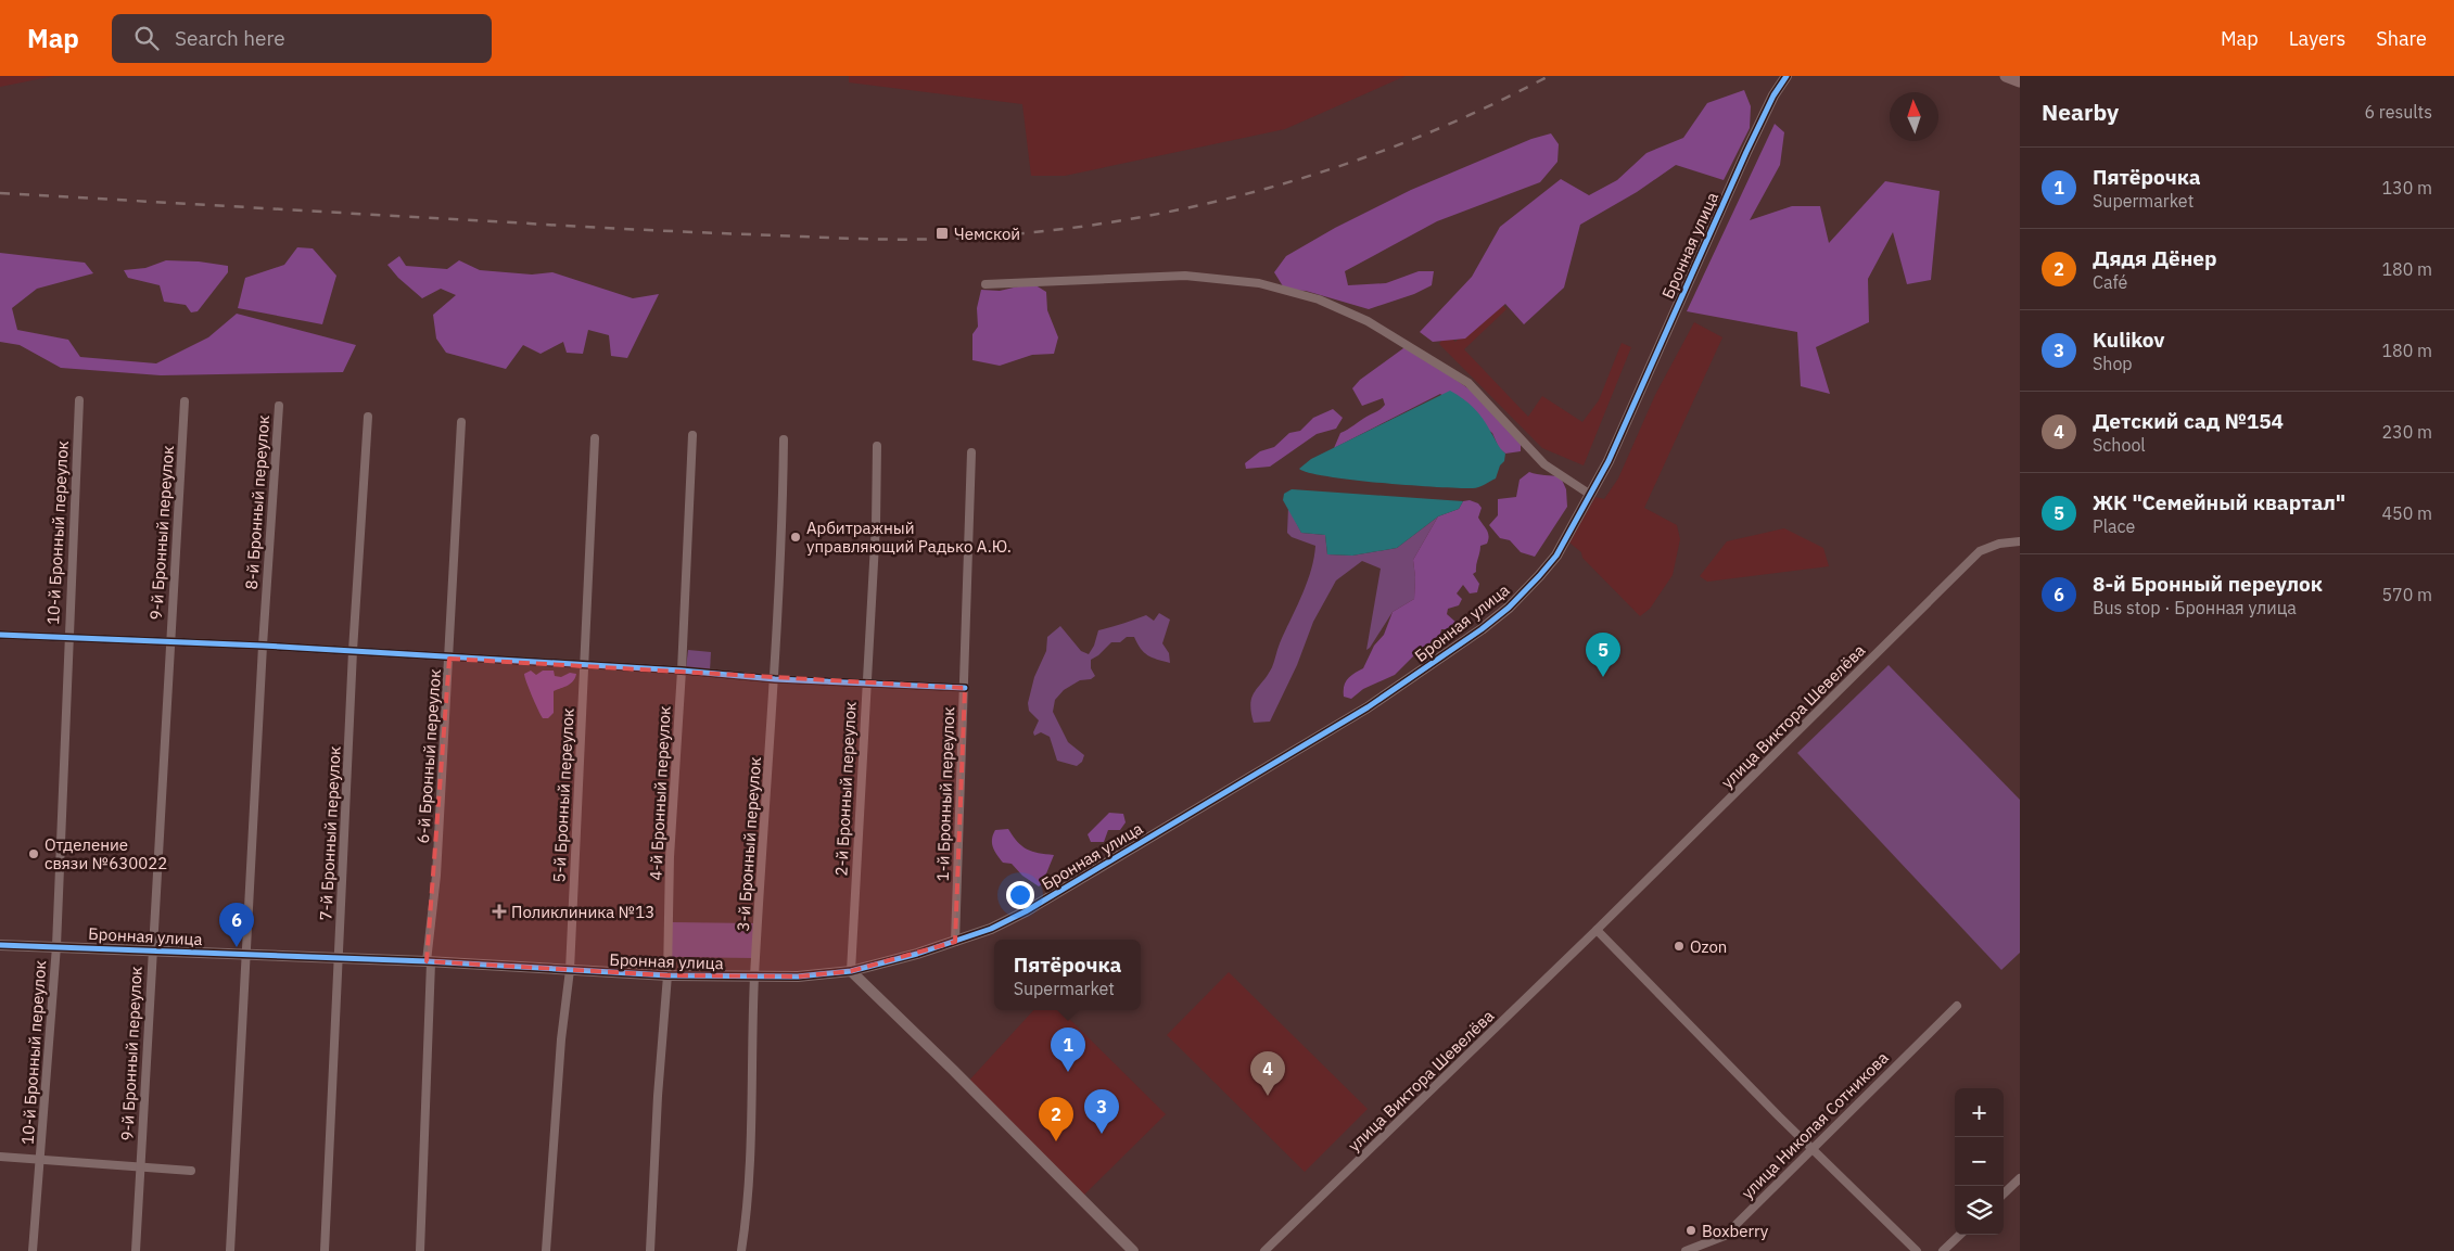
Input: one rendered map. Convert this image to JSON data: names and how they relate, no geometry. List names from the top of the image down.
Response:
{
  "streets": {
    "street": [
      "Бронная улица",
      "8-й Бронный переулок",
      "10-й Бронный переулок",
      "9-й Бронный переулок",
      "улица Виктора Шевелёва",
      "6-й Бронный переулок",
      "2-й Бронный переулок",
      "4-й Бронный переулок",
      "1-й Бронный переулок",
      "5-й Бронный переулок",
      "7-й Бронный переулок",
      "3-й Бронный переулок",
      "улица Николая Сотникова"
    ]
  },
  "crossings": [
    ["Бронная улица", "8-й Бронный переулок"],
    ["Бронная улица", "10-й Бронный переулок"],
    ["Бронная улица", "9-й Бронный переулок"],
    ["Бронная улица", "6-й Бронный переулок"],
    ["Бронная улица", "2-й Бронный переулок"],
    ["Бронная улица", "4-й Бронный переулок"],
    ["Бронная улица", "1-й Бронный переулок"],
    ["Бронная улица", "5-й Бронный переулок"],
    ["Бронная улица", "7-й Бронный переулок"],
    ["Бронная улица", "3-й Бронный переулок"]
  ],
  "places": {
    "transit": ["Чемской"],
    "other": [
      "Арбитражный управляющий Радько А.Ю.",
      "Отделение связи №630022",
      "Ozon",
      "Boxberry"
    ],
    "health": ["Поликлиника №13"]
  },
  "north": "top",
  "page": {
    "header": "Map",
    "search": "Search here",
    "nav": ["Map", "Layers", "Share"],
    "heading": ["Nearby", "6 results"],
    "list": [
      {
        "mark": "1",
        "name": "Пятёрочка",
        "note": "Supermarket",
        "value": "130 m"
      },
      {
        "mark": "2",
        "name": "Дядя Дёнер",
        "note": "Café",
        "value": "180 m"
      },
      {
        "mark": "3",
        "name": "Kulikov",
        "note": "Shop",
        "value": "180 m"
      },
      {
        "mark": "4",
        "name": "Детский сад №154",
        "note": "School",
        "value": "230 m"
      },
      {
        "mark": "5",
        "name": "ЖК \"Семейный квартал\"",
        "note": "Place",
        "value": "450 m"
      },
      {
        "mark": "6",
        "name": "8-й Бронный переулок",
        "note": "Bus stop · Бронная улица",
        "value": "570 m"
      }
    ],
    "pins": [
      "5",
      "6",
      "1",
      "4",
      "3",
      "2"
    ],
    "popup": ["Пятёрочка", "Supermarket"],
    "map_buttons": ["+", "−"]
  }
}
